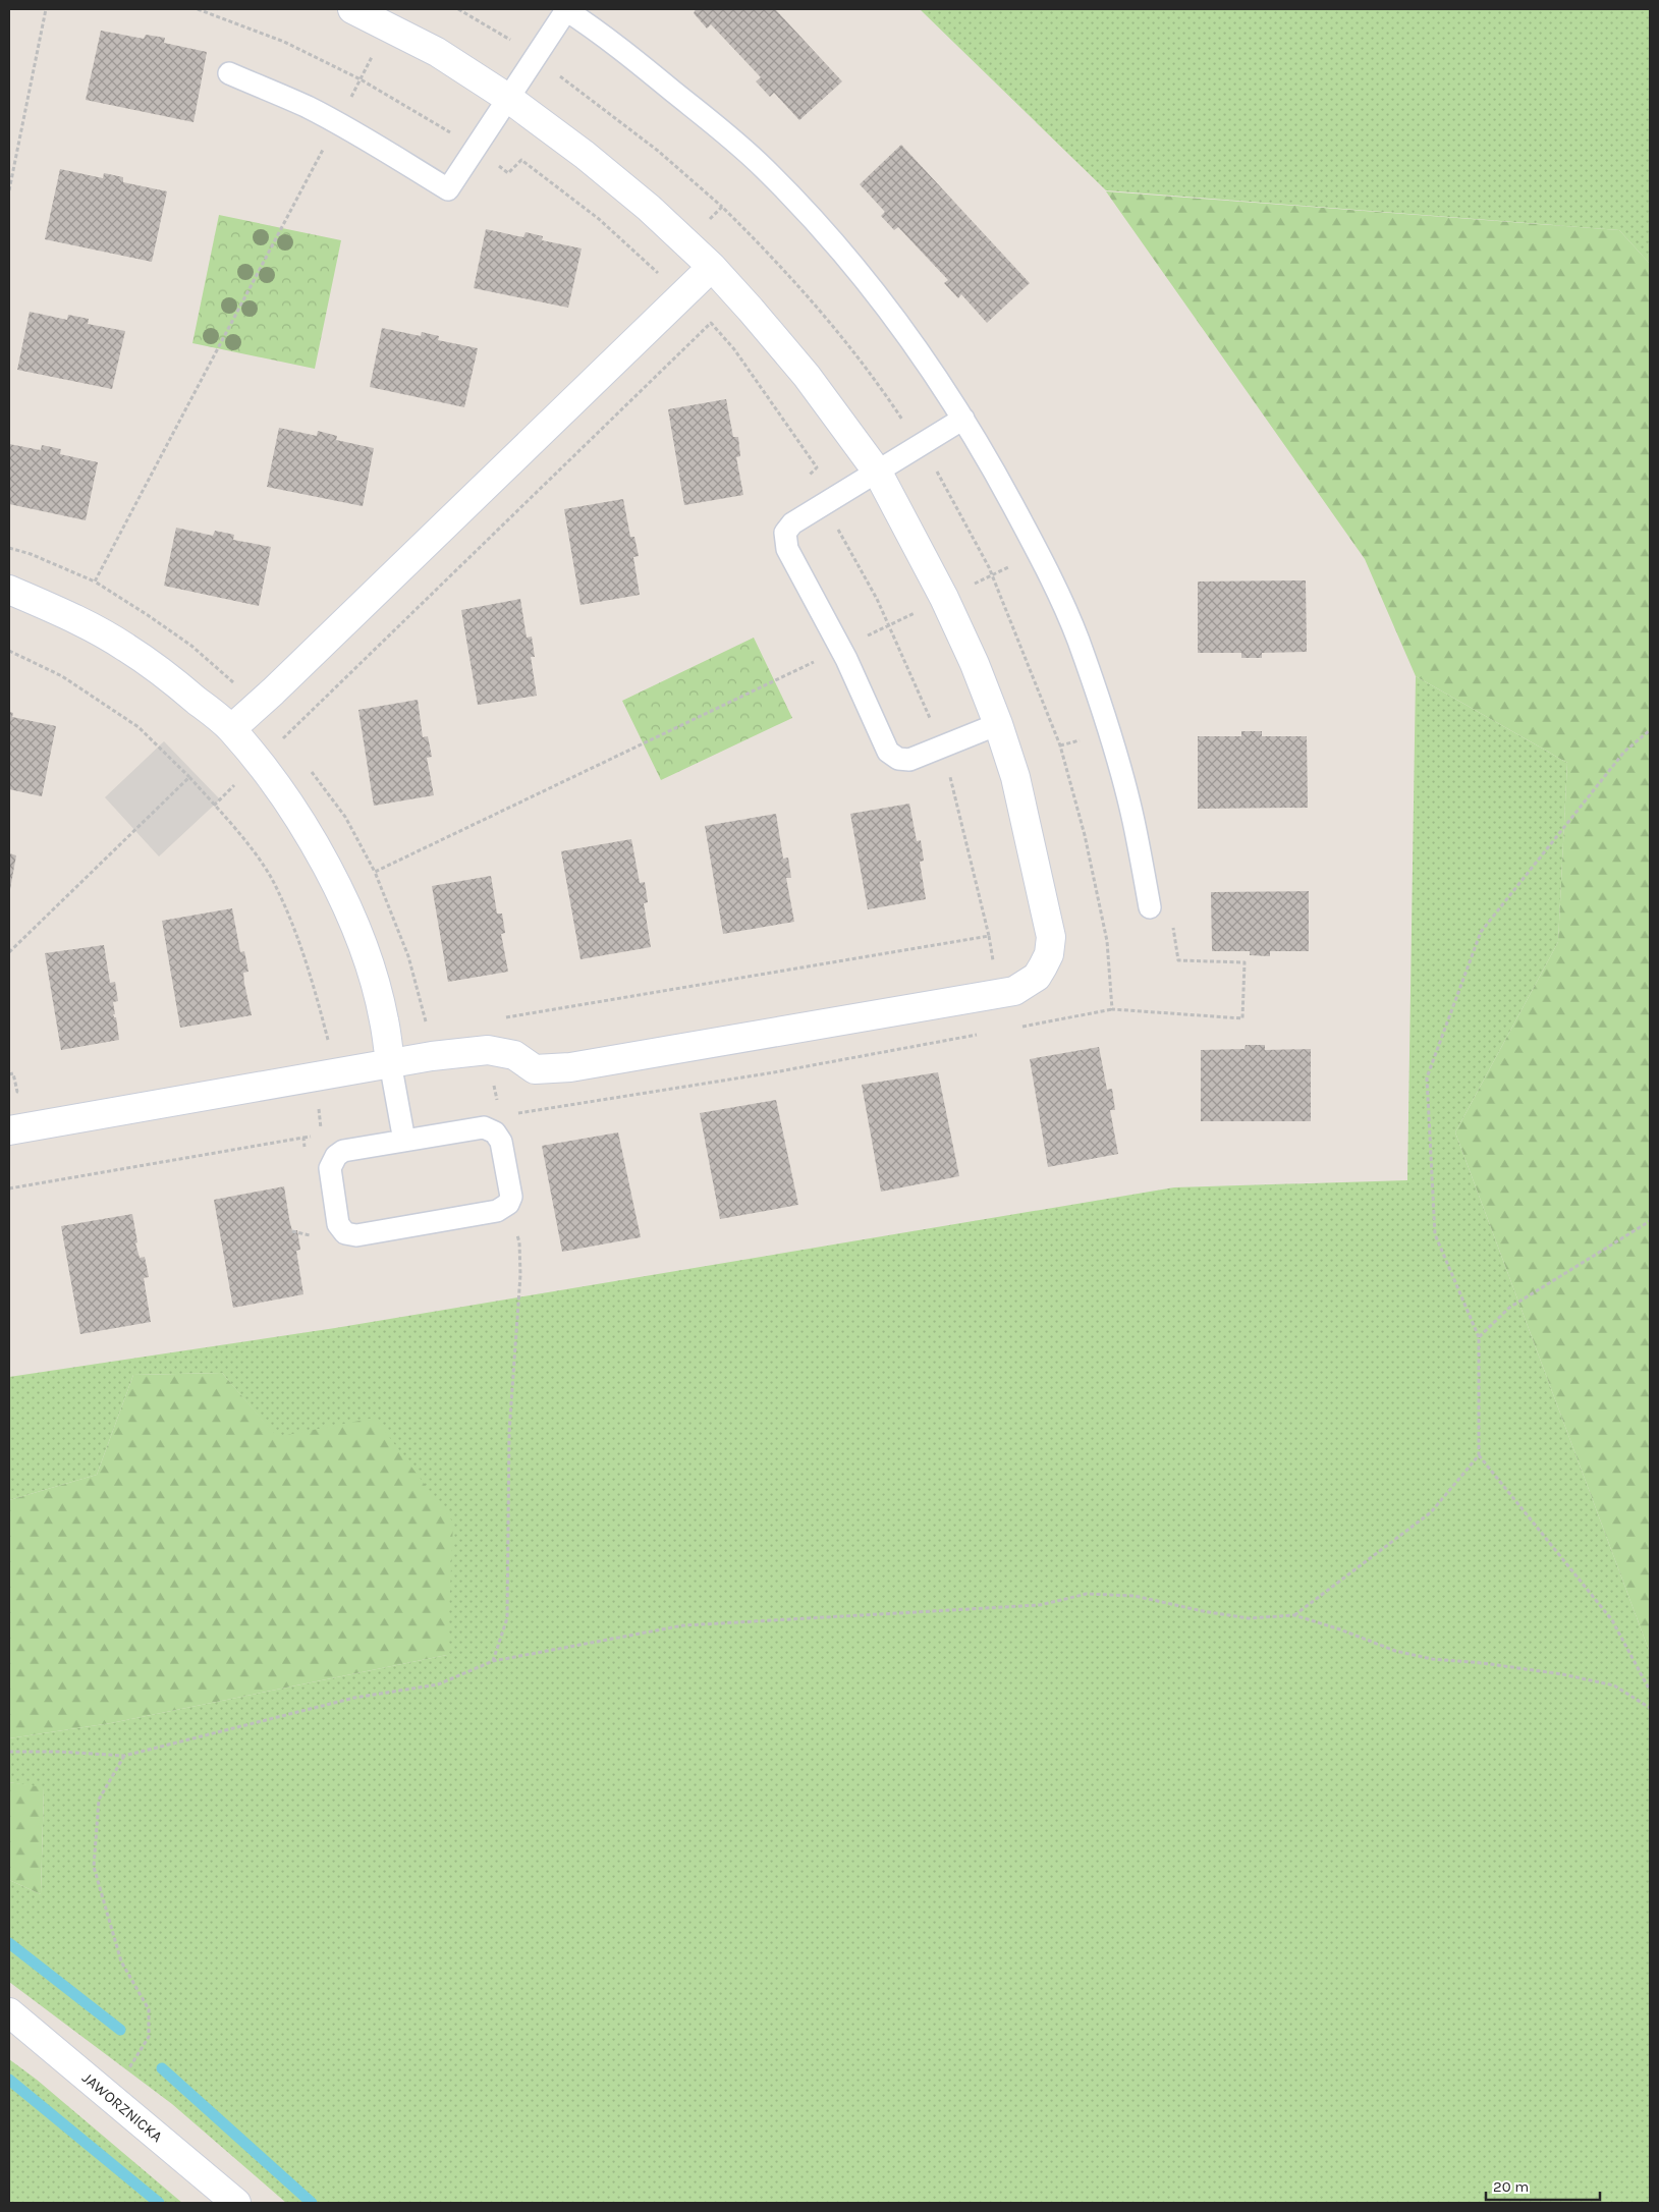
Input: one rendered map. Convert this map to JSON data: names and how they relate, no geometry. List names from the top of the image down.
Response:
{
  "streets": {
    "street": ["JAWORZNICKA"]
  },
  "scale_bar": "20 m"
}
